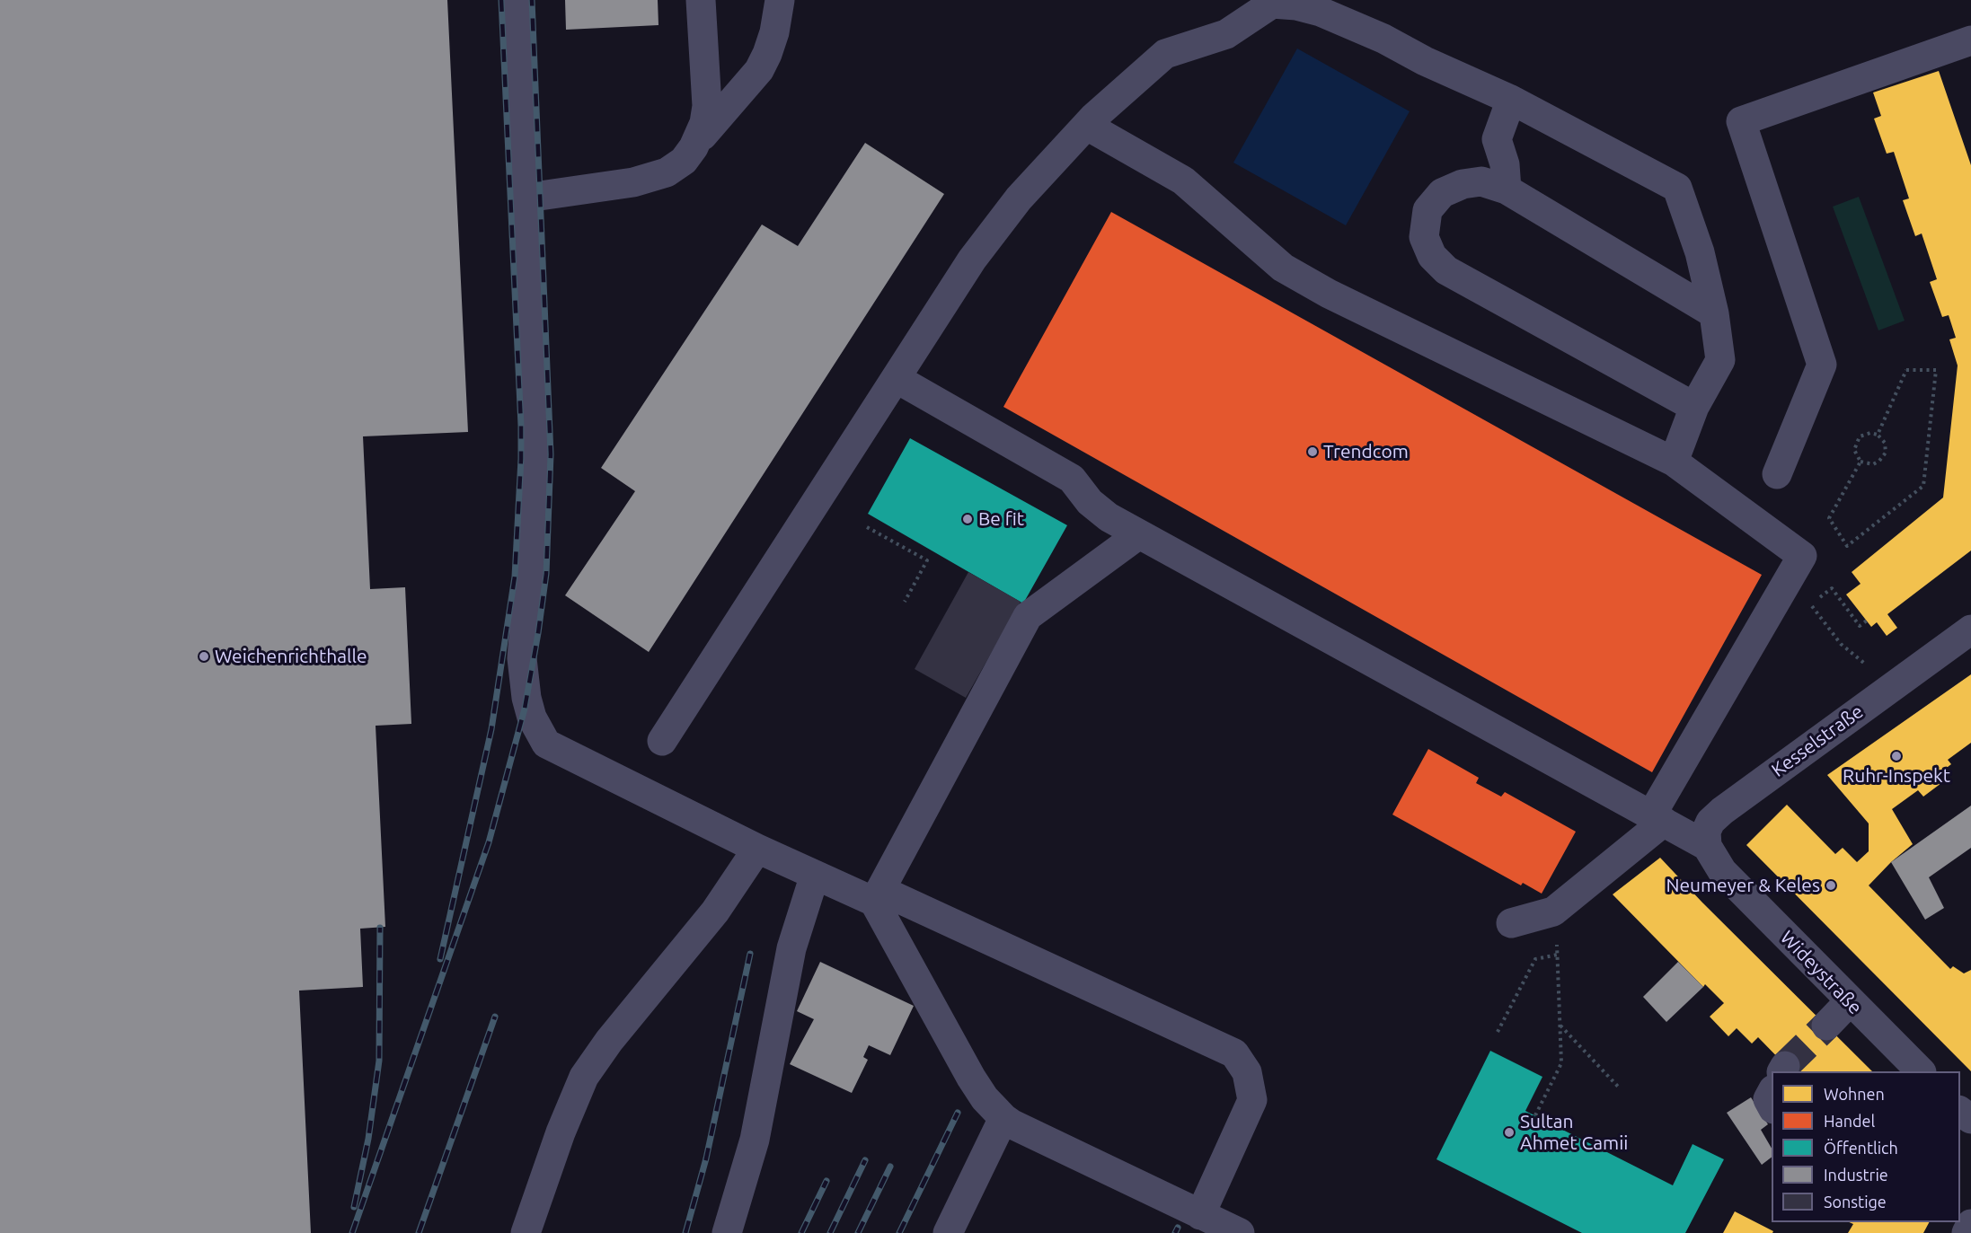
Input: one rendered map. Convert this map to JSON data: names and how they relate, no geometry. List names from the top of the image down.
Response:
{
  "streets": {
    "street": ["Kesselstraße", "Wideystraße"]
  },
  "crossings": [
    ["Kesselstraße", "Wideystraße"]
  ],
  "places": [
    "Trendcom",
    "Be fit",
    "Weichenrichthalle",
    "Ruhr-Inspekt",
    "Neumeyer & Keles",
    "Sultan Ahmet Camii"
  ],
  "legend": [
    "Wohnen",
    "Handel",
    "Öffentlich",
    "Industrie",
    "Sonstige"
  ]
}
